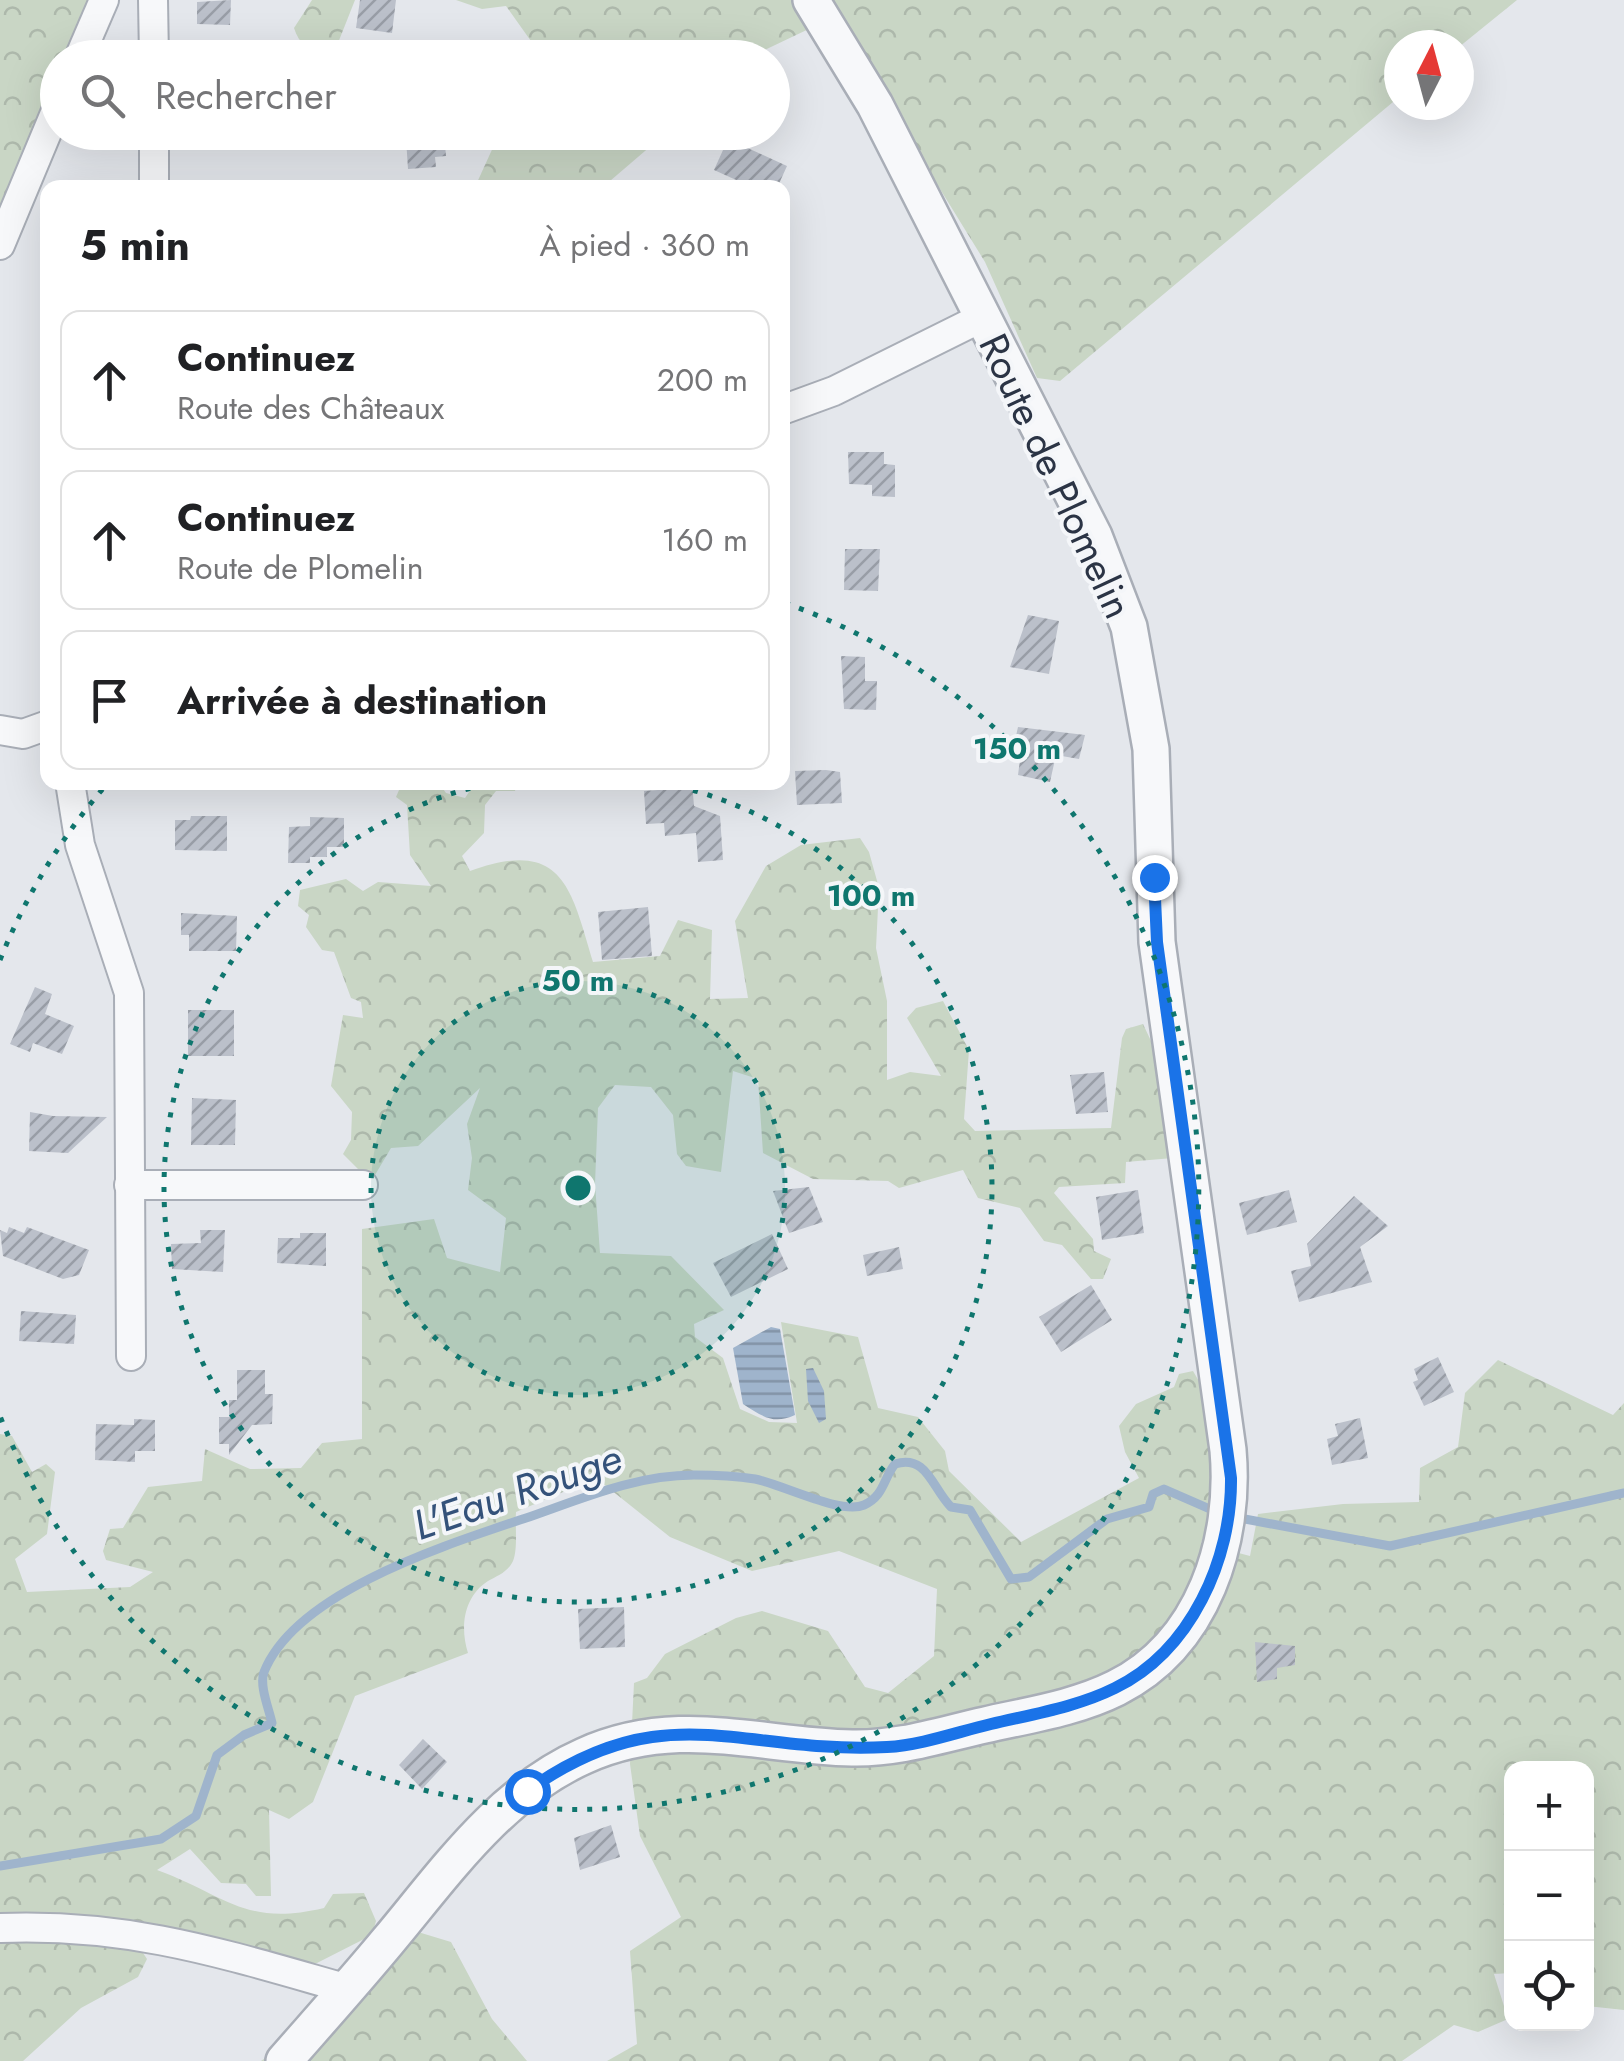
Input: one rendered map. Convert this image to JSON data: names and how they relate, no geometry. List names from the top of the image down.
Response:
{
  "streets": {
    "street": ["Route de Plomelin"]
  },
  "water": ["L'Eau Rouge"],
  "north": "top",
  "page": {
    "search": "Rechercher",
    "heading": ["5 min", "À pied · 360 m"],
    "list": [
      ["Continuez", "Route des Châteaux", "200 m"],
      ["Continuez", "Route de Plomelin", "160 m"],
      "Arrivée à destination"
    ],
    "map_buttons": ["+", "−"]
  },
  "rings": ["150 m", "100 m", "50 m"]
}
